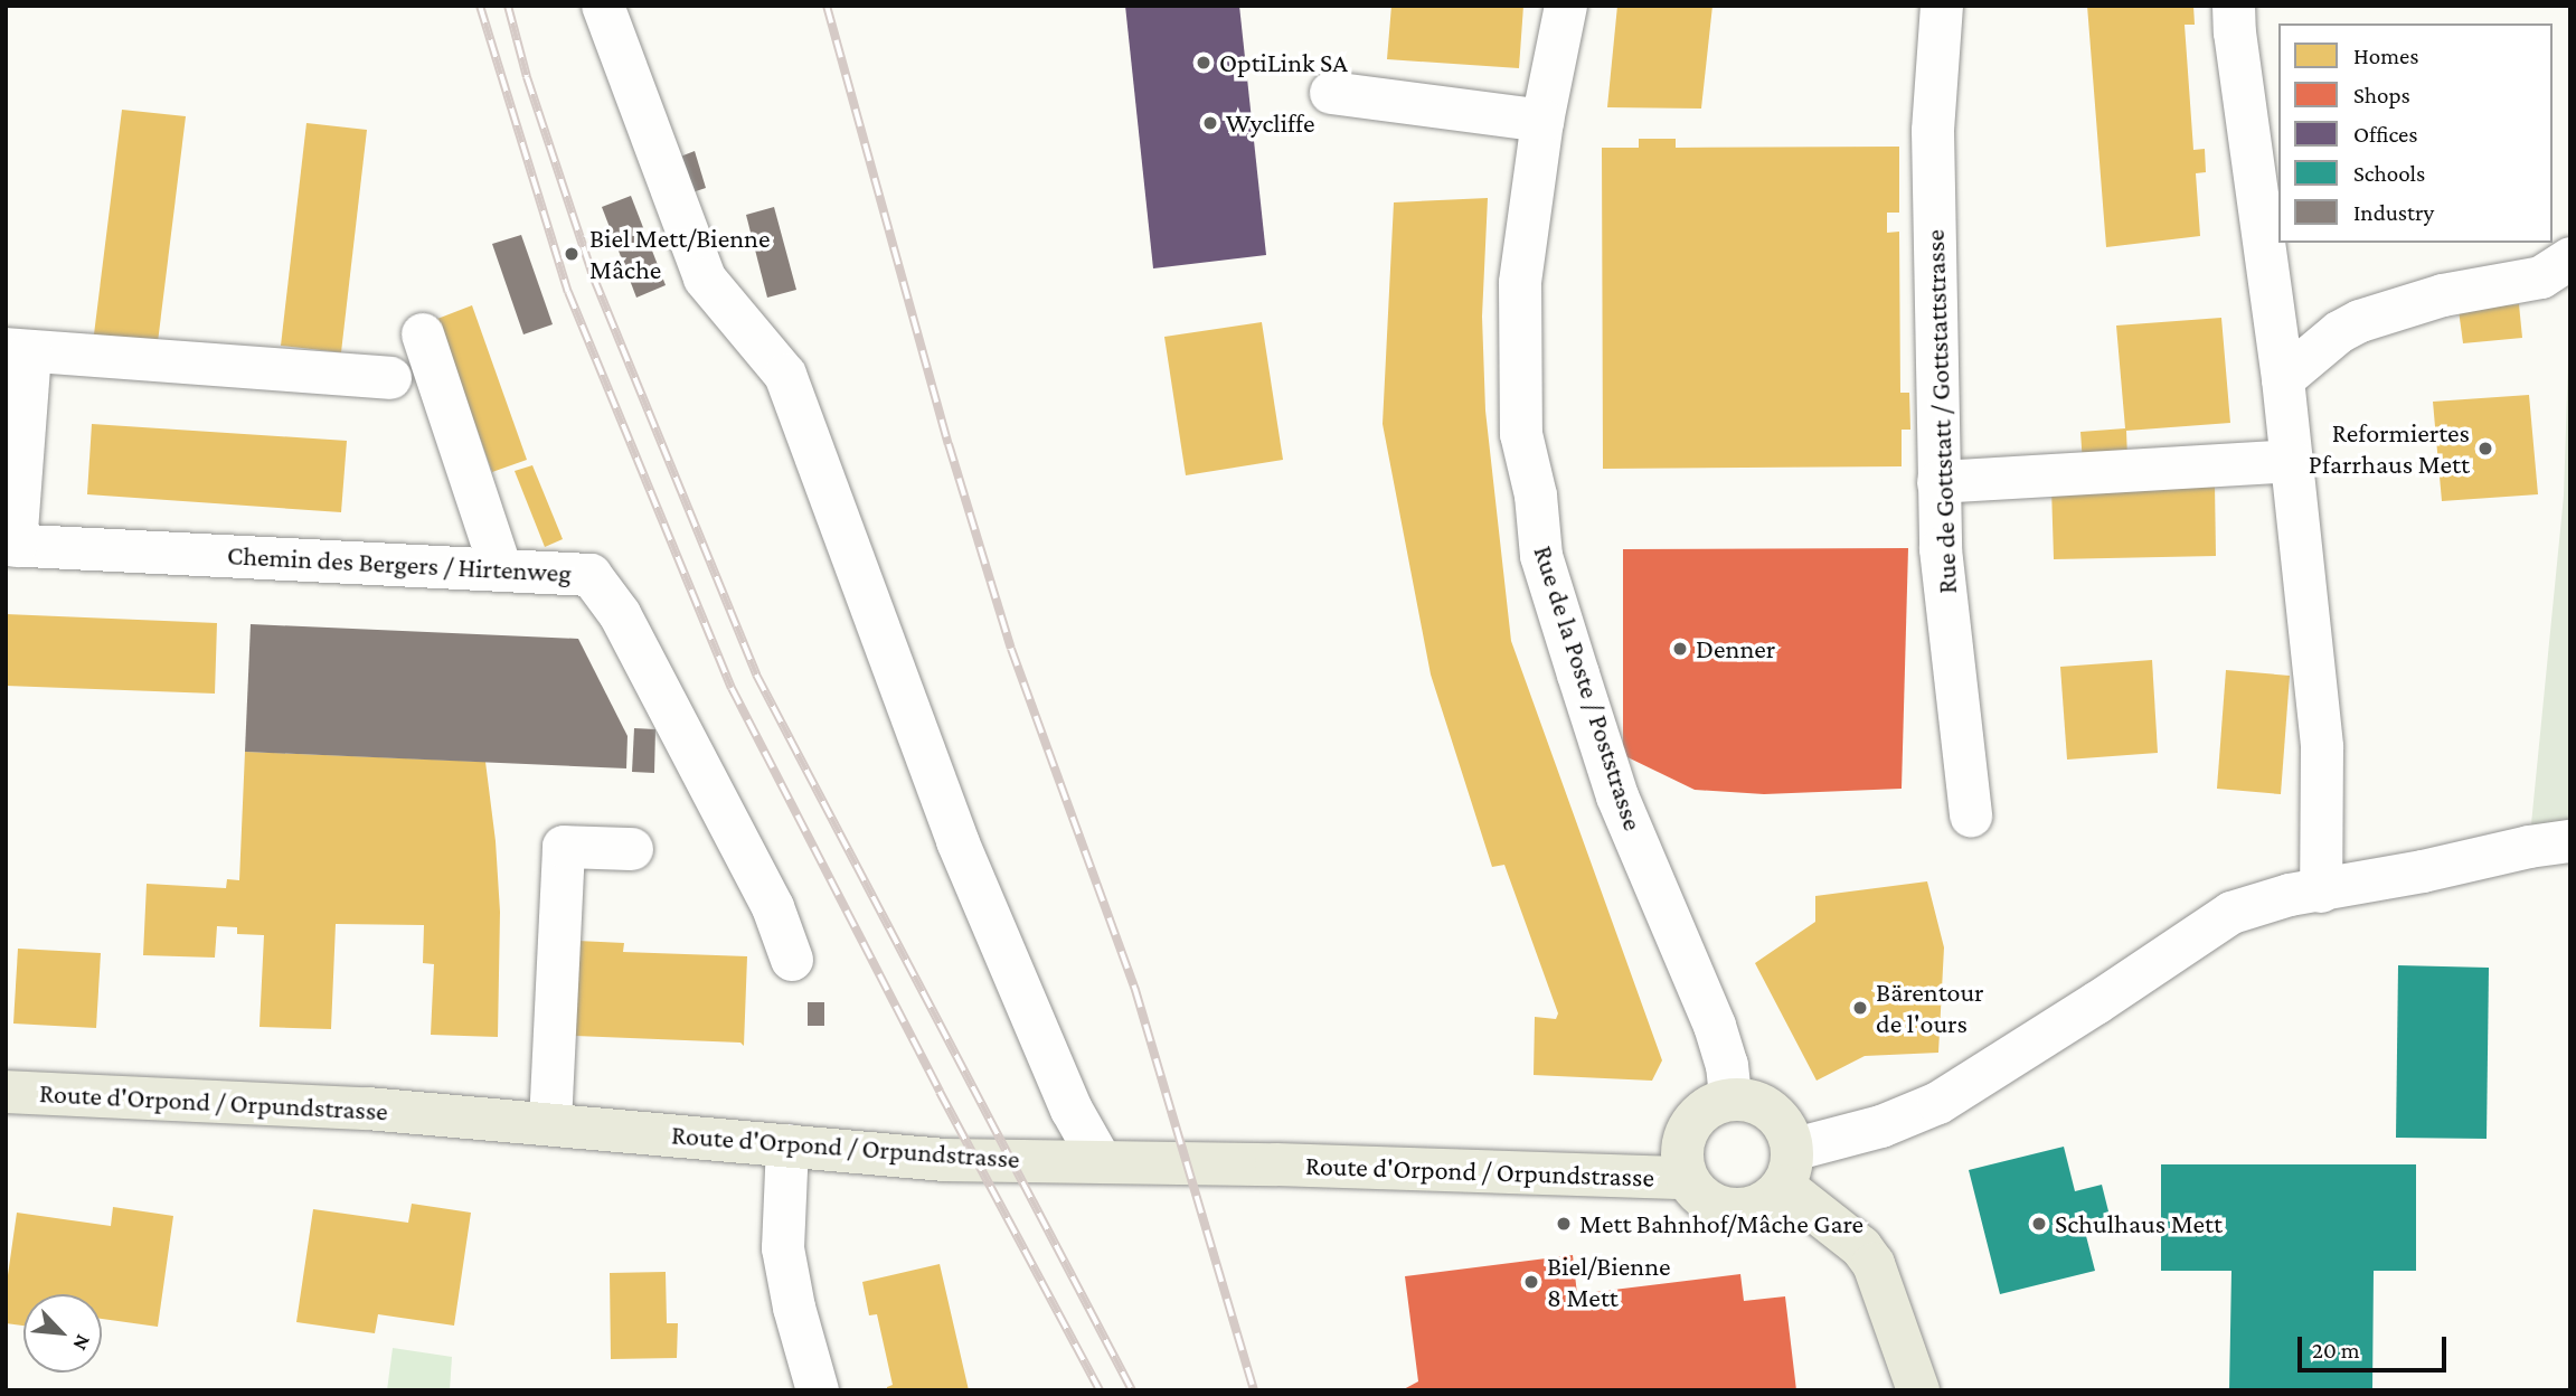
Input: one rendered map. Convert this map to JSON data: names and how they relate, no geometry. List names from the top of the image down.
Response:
{
  "streets": {
    "main road": ["Route d'Orpond / Orpundstrasse"],
    "street": ["Rue de Gottstatt / Gottstattstrasse", "Chemin des Bergers / Hirtenweg", "Rue de la Poste / Poststrasse"]
  },
  "crossings": [
    ["Rue de la Poste / Poststrasse", "Route d'Orpond / Orpundstrasse"]
  ],
  "places": [
    "OptiLink SA",
    "Wycliffe",
    "Biel Mett/Bienne Mâche",
    "Reformiertes Pfarrhaus Mett",
    "Denner",
    "Bärentour de l'ours",
    "Mett Bahnhof/Mâche Gare",
    "Schulhaus Mett",
    "Biel/Bienne 8 Mett"
  ],
  "legend": [
    "Homes",
    "Shops",
    "Offices",
    "Schools",
    "Industry"
  ],
  "scale_bar": "20 m",
  "north": "bottom right"
}
